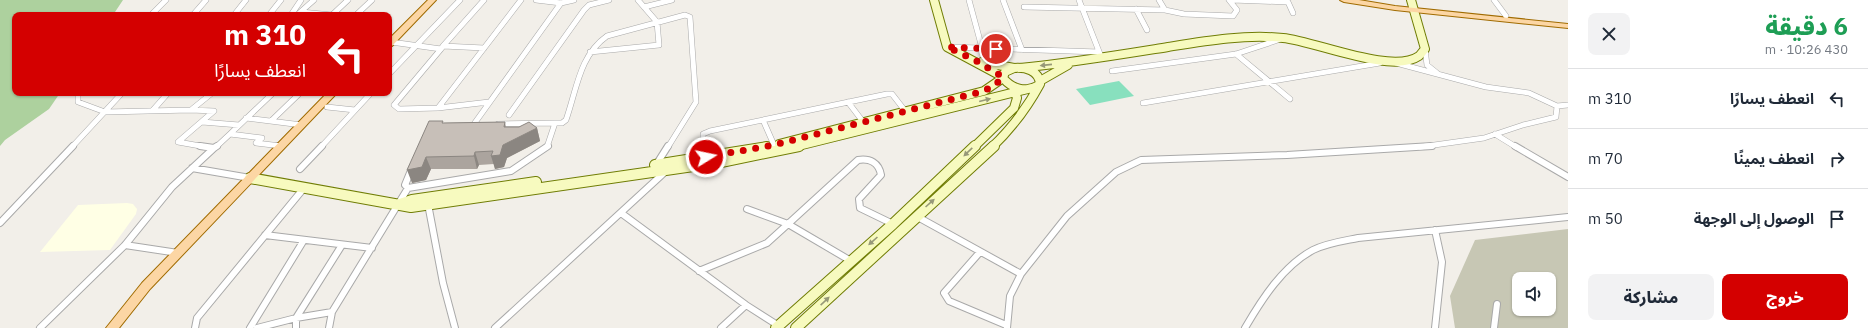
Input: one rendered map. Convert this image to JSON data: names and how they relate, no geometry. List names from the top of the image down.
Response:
{
  "page": {
    "heading": ["6 دقيقة", "430 m · 10:26"],
    "turn": ["310 m", "انعطف يسارًا"],
    "list": [
      {
        "name": "انعطف يسارًا",
        "value": "310 m"
      },
      {
        "name": "انعطف يمينًا",
        "value": "70 m"
      },
      {
        "name": "الوصول إلى الوجهة",
        "value": "50 m"
      }
    ],
    "buttons": ["خروج", "مشاركة"]
  }
}
